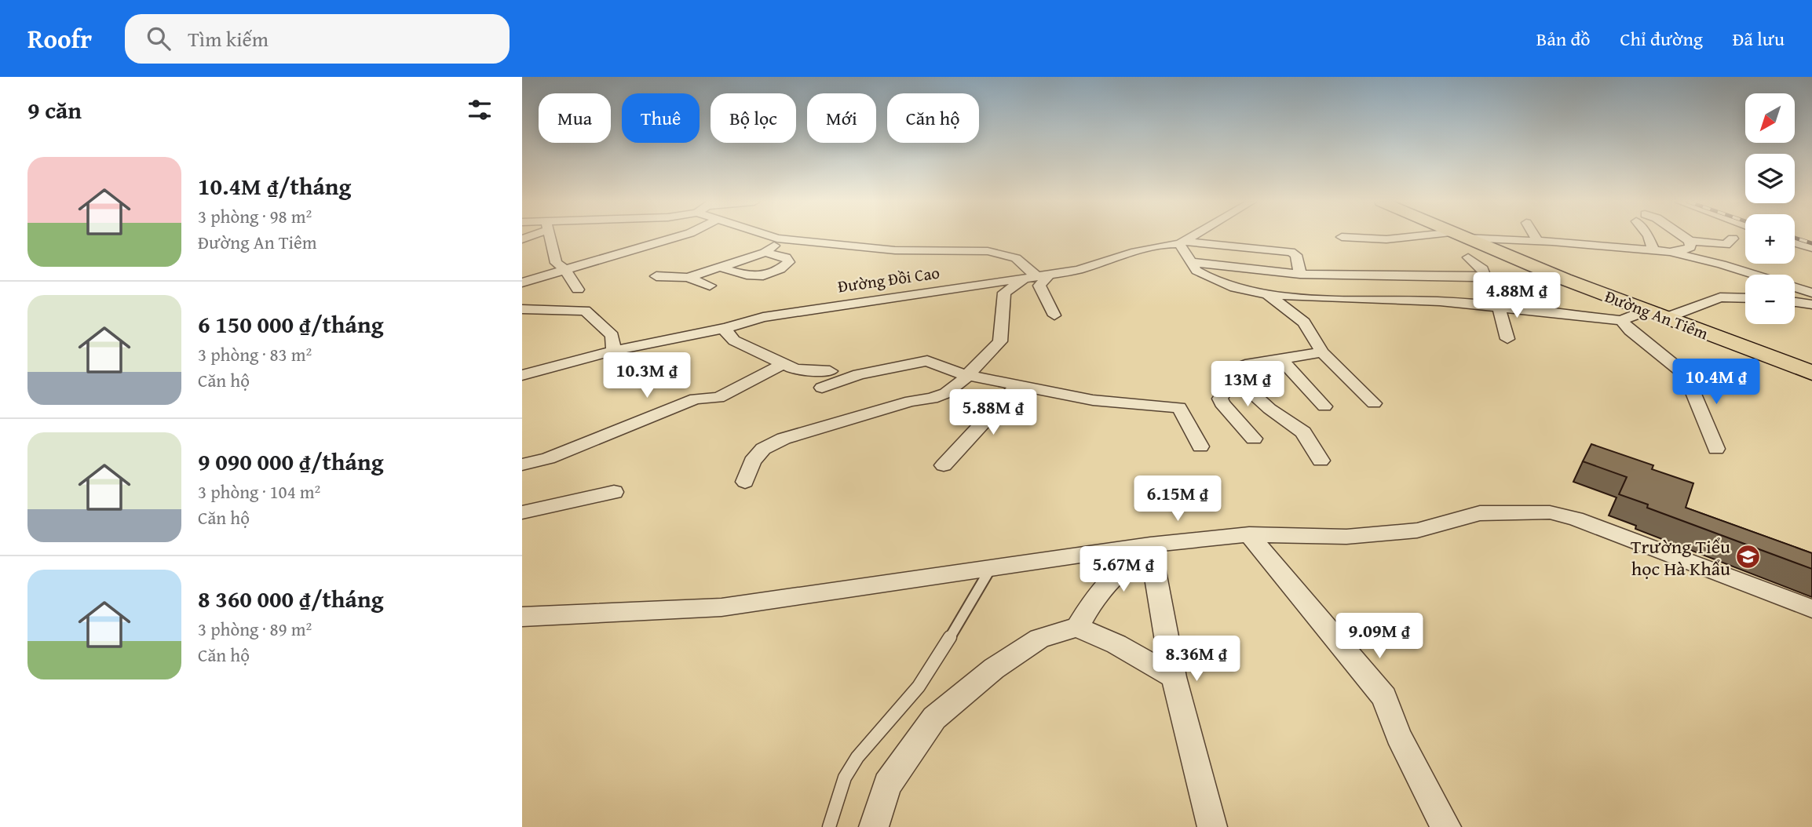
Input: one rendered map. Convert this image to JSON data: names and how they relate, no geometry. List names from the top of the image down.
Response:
{
  "streets": {
    "main road": ["Đường An Tiêm"],
    "street": ["Đường Đồi Cao"]
  },
  "places": {
    "school or university": ["Trường Tiểu học Hà Khẩu"]
  },
  "north": "bottom left",
  "page": {
    "header": "Roofr",
    "search": "Tìm kiếm",
    "nav": ["Bản đồ", "Chỉ đường", "Đã lưu"],
    "heading": "9 căn",
    "map_buttons": ["+", "−"],
    "chip": [
      "Mua",
      "Thuê",
      "Bộ lọc",
      "Mới",
      "Căn hộ"
    ],
    "list": [
      {
        "name": "10.4M ₫/tháng",
        "note": "3 phòng · 98 m² · Đường An Tiêm"
      },
      {
        "name": "6 150 000 ₫/tháng",
        "note": "3 phòng · 83 m² · Căn hộ"
      },
      {
        "name": "9 090 000 ₫/tháng",
        "note": "3 phòng · 104 m² · Căn hộ"
      },
      {
        "name": "8 360 000 ₫/tháng",
        "note": "3 phòng · 89 m² · Căn hộ"
      }
    ],
    "price": [
      "4.88M ₫",
      "10.3M ₫",
      "10.4M ₫",
      "13M ₫",
      "5.88M ₫",
      "6.15M ₫",
      "5.67M ₫",
      "9.09M ₫",
      "8.36M ₫"
    ]
  }
}
